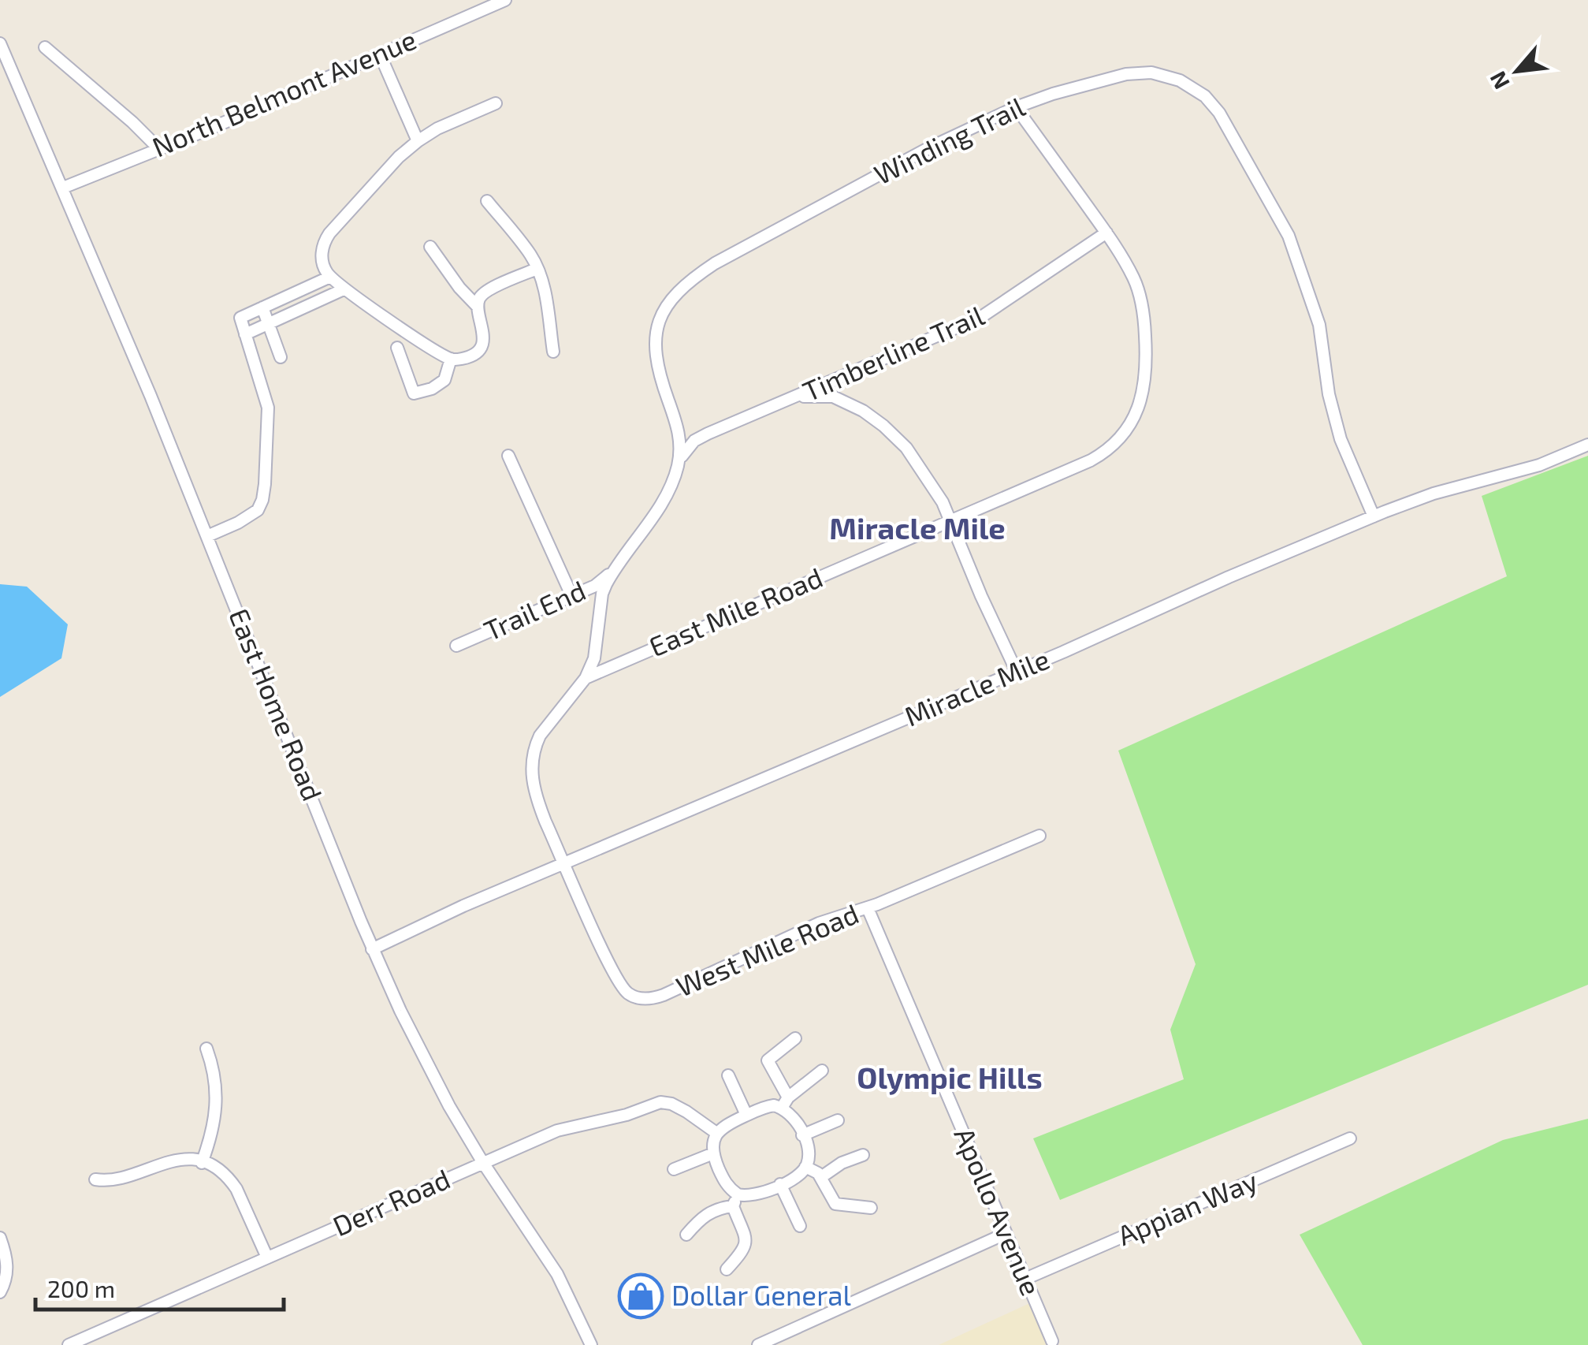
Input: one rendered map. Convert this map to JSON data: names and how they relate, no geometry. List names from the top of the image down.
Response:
{
  "streets": {
    "street": [
      "North Belmont Avenue",
      "Winding Trail",
      "Timberline Trail",
      "Trail End",
      "East Mile Road",
      "Miracle Mile",
      "East Home Road",
      "West Mile Road",
      "Derr Road",
      "Appian Way",
      "Apollo Avenue"
    ]
  },
  "crossings": [
    ["North Belmont Avenue", "East Home Road"],
    ["Winding Trail", "Timberline Trail"],
    ["Winding Trail", "Trail End"],
    ["Winding Trail", "East Mile Road"],
    ["Winding Trail", "Miracle Mile"],
    ["Timberline Trail", "East Mile Road"],
    ["East Mile Road", "Miracle Mile"],
    ["East Mile Road", "West Mile Road"],
    ["Miracle Mile", "East Home Road"],
    ["Miracle Mile", "West Mile Road"],
    ["East Home Road", "Derr Road"],
    ["West Mile Road", "Apollo Avenue"],
    ["Appian Way", "Apollo Avenue"]
  ],
  "districts": ["Miracle Mile", "Olympic Hills"],
  "places": {
    "shop": ["Dollar General"]
  },
  "scale_bar": "200 m",
  "north": "bottom left"
}
